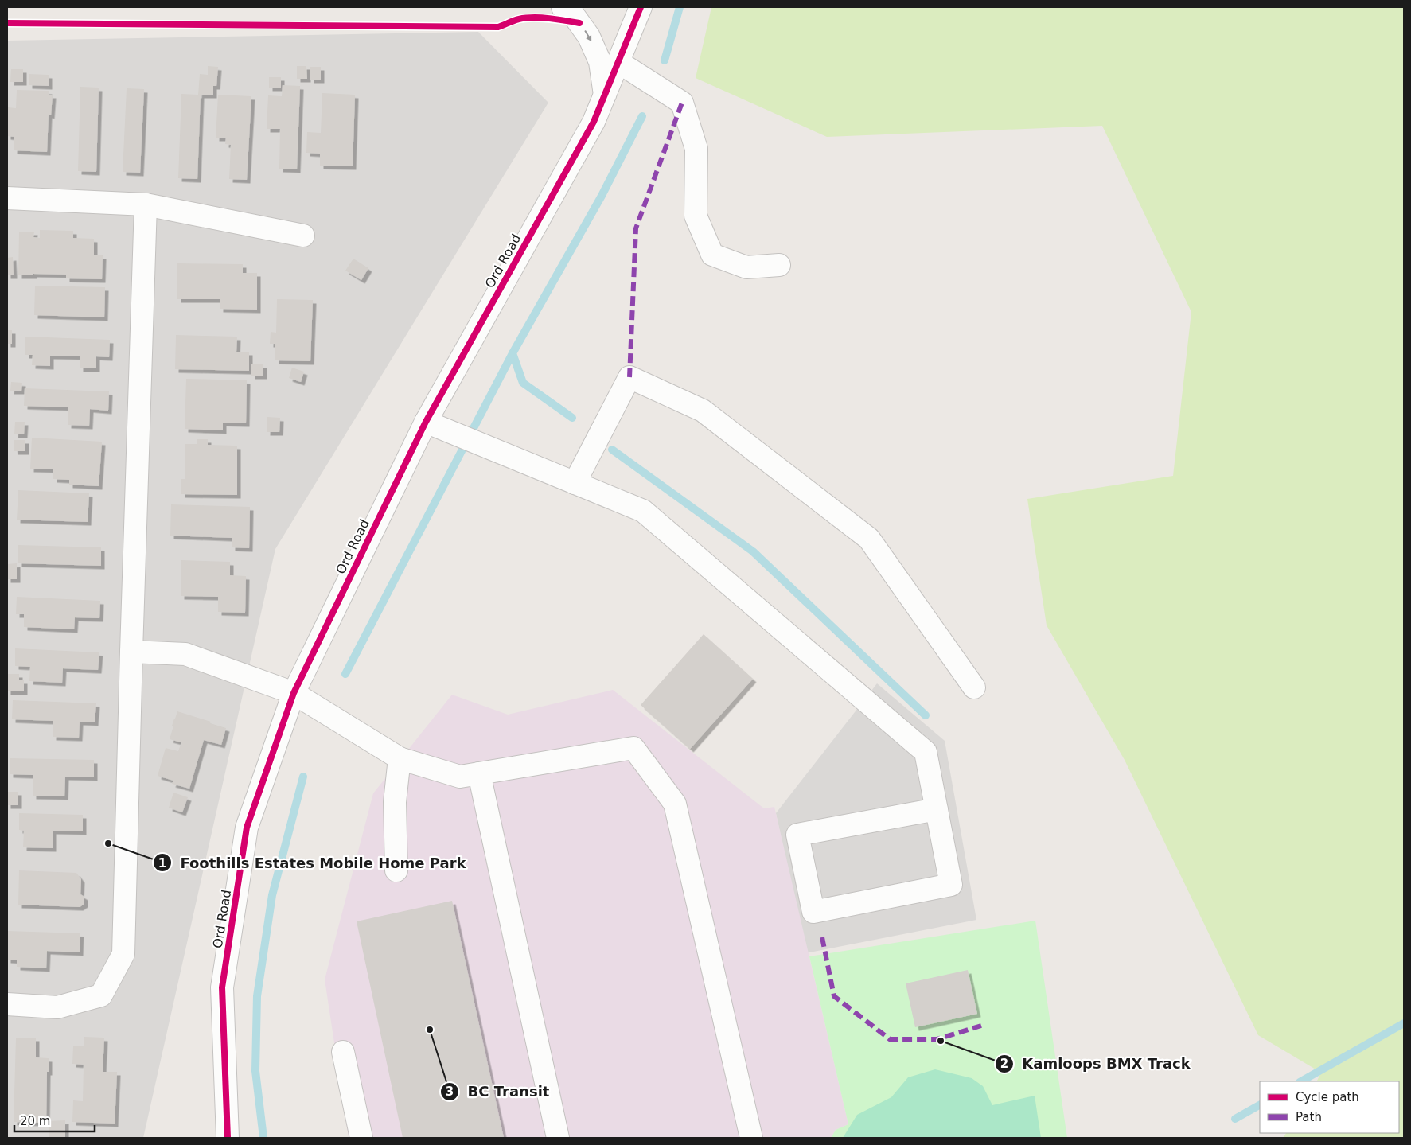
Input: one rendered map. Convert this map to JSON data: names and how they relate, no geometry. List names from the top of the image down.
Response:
{
  "streets": {
    "street": ["Ord Road"]
  },
  "places": ["Foothills Estates Mobile Home Park", "BC Transit", "Kamloops BMX Track"],
  "legend": ["Cycle path", "Path"],
  "scale_bar": "20 m"
}
